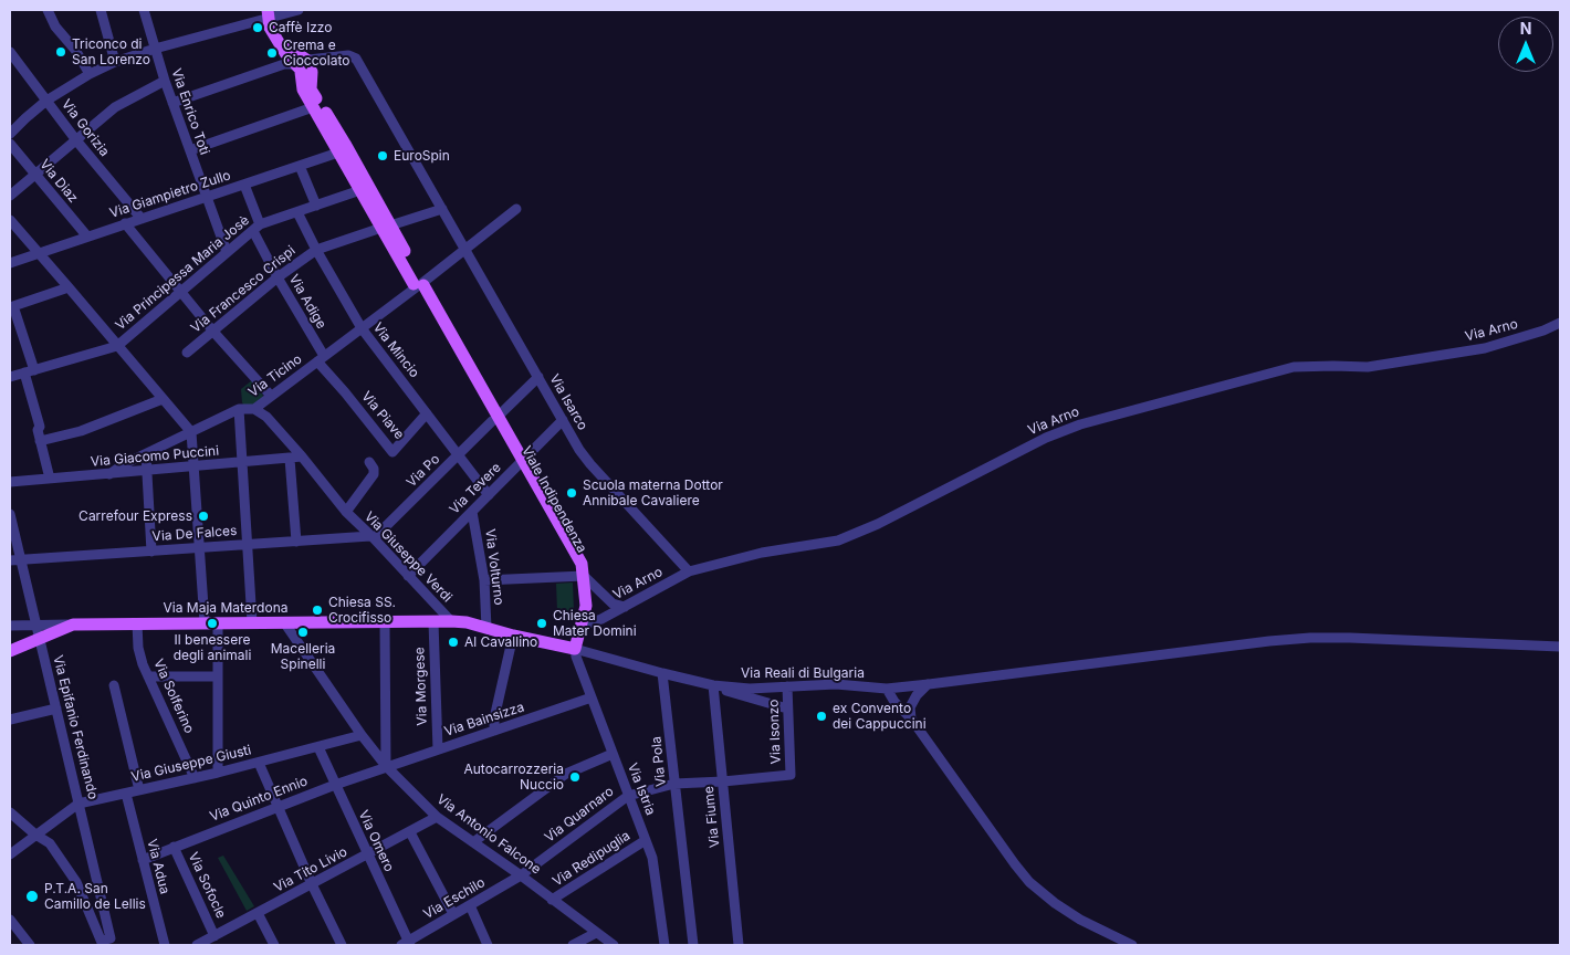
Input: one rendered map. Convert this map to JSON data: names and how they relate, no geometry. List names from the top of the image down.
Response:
{
  "streets": {
    "main road": ["Viale Indipendenza", "Via Maja Materdona"],
    "street": [
      "Via Enrico Toti",
      "Via Gorizia",
      "Via Diaz",
      "Via Giampietro Zullo",
      "Via Principessa Maria Josè",
      "Via Francesco Crispi",
      "Via Adige",
      "Via Arno",
      "Via Mincio",
      "Via Ticino",
      "Via Isarco",
      "Via Piave",
      "Via Giacomo Puccini",
      "Via Po",
      "Via Tevere",
      "Via De Falces",
      "Via Giuseppe Verdi",
      "Via Volturno",
      "Via Reali di Bulgaria",
      "Via Morgese",
      "Via Solferino",
      "Via Bainsizza",
      "Via Epifanio Ferdinando",
      "Via Isonzo",
      "Via Pola",
      "Via Giuseppe Giusti",
      "Via Istria",
      "Via Quinto Ennio",
      "Via Quarnaro",
      "Via Fiume",
      "Via Antonio Falcone",
      "Via Omero",
      "Via Redipuglia",
      "Via Adua",
      "Via Tito Livio",
      "Via Sofocle",
      "Via Eschilo"
    ]
  },
  "crossings": [
    ["Via Enrico Toti", "Via Giampietro Zullo"],
    ["Via Enrico Toti", "Via Principessa Maria Josè"],
    ["Via Gorizia", "Via Giampietro Zullo"],
    ["Via Diaz", "Via Giampietro Zullo"],
    ["Via Giampietro Zullo", "Via Adige"],
    ["Via Giampietro Zullo", "Viale Indipendenza"],
    ["Via Principessa Maria Josè", "Via Adige"],
    ["Via Principessa Maria Josè", "Via Mincio"],
    ["Via Principessa Maria Josè", "Viale Indipendenza"],
    ["Via Francesco Crispi", "Via Adige"],
    ["Via Francesco Crispi", "Via Mincio"],
    ["Via Francesco Crispi", "Via Isarco"],
    ["Via Francesco Crispi", "Viale Indipendenza"],
    ["Via Adige", "Via Ticino"],
    ["Via Adige", "Via Piave"],
    ["Via Arno", "Via Isarco"],
    ["Via Arno", "Viale Indipendenza"],
    ["Via Mincio", "Via Ticino"],
    ["Via Mincio", "Via Piave"],
    ["Via Mincio", "Via Po"],
    ["Via Mincio", "Via Tevere"],
    ["Via Ticino", "Via Isarco"],
    ["Via Ticino", "Via Piave"],
    ["Via Ticino", "Via Giacomo Puccini"],
    ["Via Ticino", "Viale Indipendenza"],
    ["Via Ticino", "Via Giuseppe Verdi"],
    ["Via Isarco", "Via Po"],
    ["Via Isarco", "Via Tevere"],
    ["Via Isarco", "Viale Indipendenza"],
    ["Via Giacomo Puccini", "Via Giuseppe Verdi"],
    ["Via Po", "Viale Indipendenza"],
    ["Via Po", "Via De Falces"],
    ["Via Po", "Via Giuseppe Verdi"],
    ["Via Tevere", "Viale Indipendenza"],
    ["Via Tevere", "Via Giuseppe Verdi"],
    ["Via Tevere", "Via Volturno"],
    ["Viale Indipendenza", "Via Maja Materdona"],
    ["Viale Indipendenza", "Via Reali di Bulgaria"],
    ["Viale Indipendenza", "Via Istria"],
    ["Via De Falces", "Via Giuseppe Verdi"],
    ["Via De Falces", "Via Epifanio Ferdinando"],
    ["Via Giuseppe Verdi", "Via Maja Materdona"],
    ["Via Volturno", "Via Maja Materdona"],
    ["Via Maja Materdona", "Via Reali di Bulgaria"],
    ["Via Maja Materdona", "Via Morgese"],
    ["Via Maja Materdona", "Via Solferino"],
    ["Via Maja Materdona", "Via Epifanio Ferdinando"],
    ["Via Maja Materdona", "Via Istria"],
    ["Via Maja Materdona", "Via Antonio Falcone"],
    ["Via Reali di Bulgaria", "Via Isonzo"],
    ["Via Reali di Bulgaria", "Via Pola"],
    ["Via Reali di Bulgaria", "Via Istria"],
    ["Via Reali di Bulgaria", "Via Fiume"],
    ["Via Morgese", "Via Bainsizza"],
    ["Via Solferino", "Via Giuseppe Giusti"],
    ["Via Bainsizza", "Via Istria"],
    ["Via Bainsizza", "Via Quinto Ennio"],
    ["Via Bainsizza", "Via Antonio Falcone"],
    ["Via Epifanio Ferdinando", "Via Giuseppe Giusti"],
    ["Via Isonzo", "Via Quarnaro"],
    ["Via Pola", "Via Quarnaro"],
    ["Via Giuseppe Giusti", "Via Antonio Falcone"],
    ["Via Giuseppe Giusti", "Via Omero"],
    ["Via Giuseppe Giusti", "Via Adua"],
    ["Via Istria", "Via Quarnaro"],
    ["Via Istria", "Via Redipuglia"],
    ["Via Quinto Ennio", "Via Antonio Falcone"],
    ["Via Quinto Ennio", "Via Omero"],
    ["Via Quinto Ennio", "Via Adua"],
    ["Via Quinto Ennio", "Via Sofocle"],
    ["Via Quarnaro", "Via Fiume"],
    ["Via Quarnaro", "Via Antonio Falcone"],
    ["Via Quarnaro", "Via Eschilo"],
    ["Via Antonio Falcone", "Via Redipuglia"],
    ["Via Antonio Falcone", "Via Tito Livio"],
    ["Via Antonio Falcone", "Via Eschilo"],
    ["Via Omero", "Via Tito Livio"],
    ["Via Omero", "Via Eschilo"],
    ["Via Tito Livio", "Via Sofocle"]
  ],
  "places": [
    "Caffè Izzo",
    "Triconco di San Lorenzo",
    "Crema e Cioccolato",
    "EuroSpin",
    "Scuola materna Dottor Annibale Cavaliere",
    "Carrefour Express",
    "Chiesa SS. Crocifisso",
    "Il benessere degli animali",
    "Chiesa Mater Domini",
    "Macelleria Spinelli",
    "Al Cavallino",
    "ex Convento dei Cappuccini",
    "Autocarrozzeria Nuccio",
    "P.T.A. San Camillo de Lellis"
  ],
  "north": "top"
}
